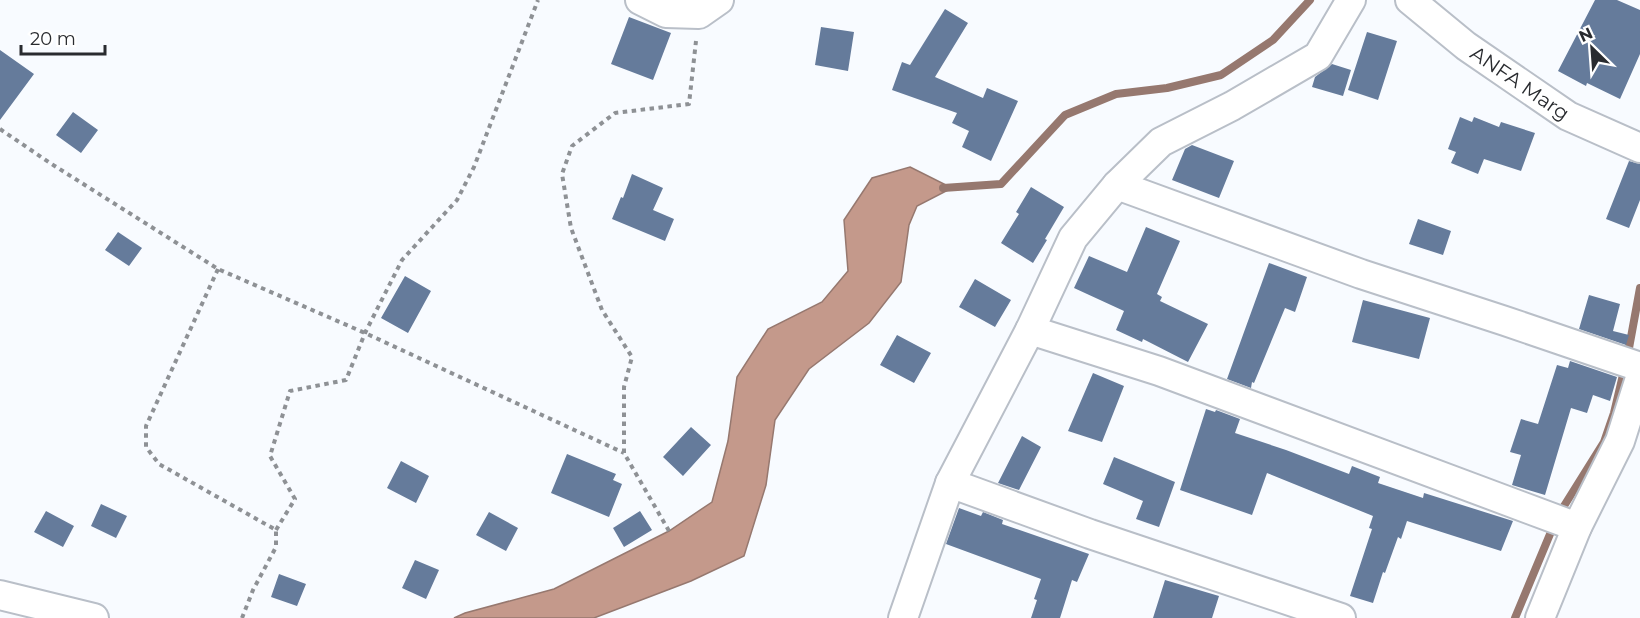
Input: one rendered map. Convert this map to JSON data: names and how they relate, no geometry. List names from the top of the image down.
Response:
{
  "streets": {
    "street": ["ANFA Marg"]
  },
  "scale_bar": "20 m",
  "north": "top left"
}
